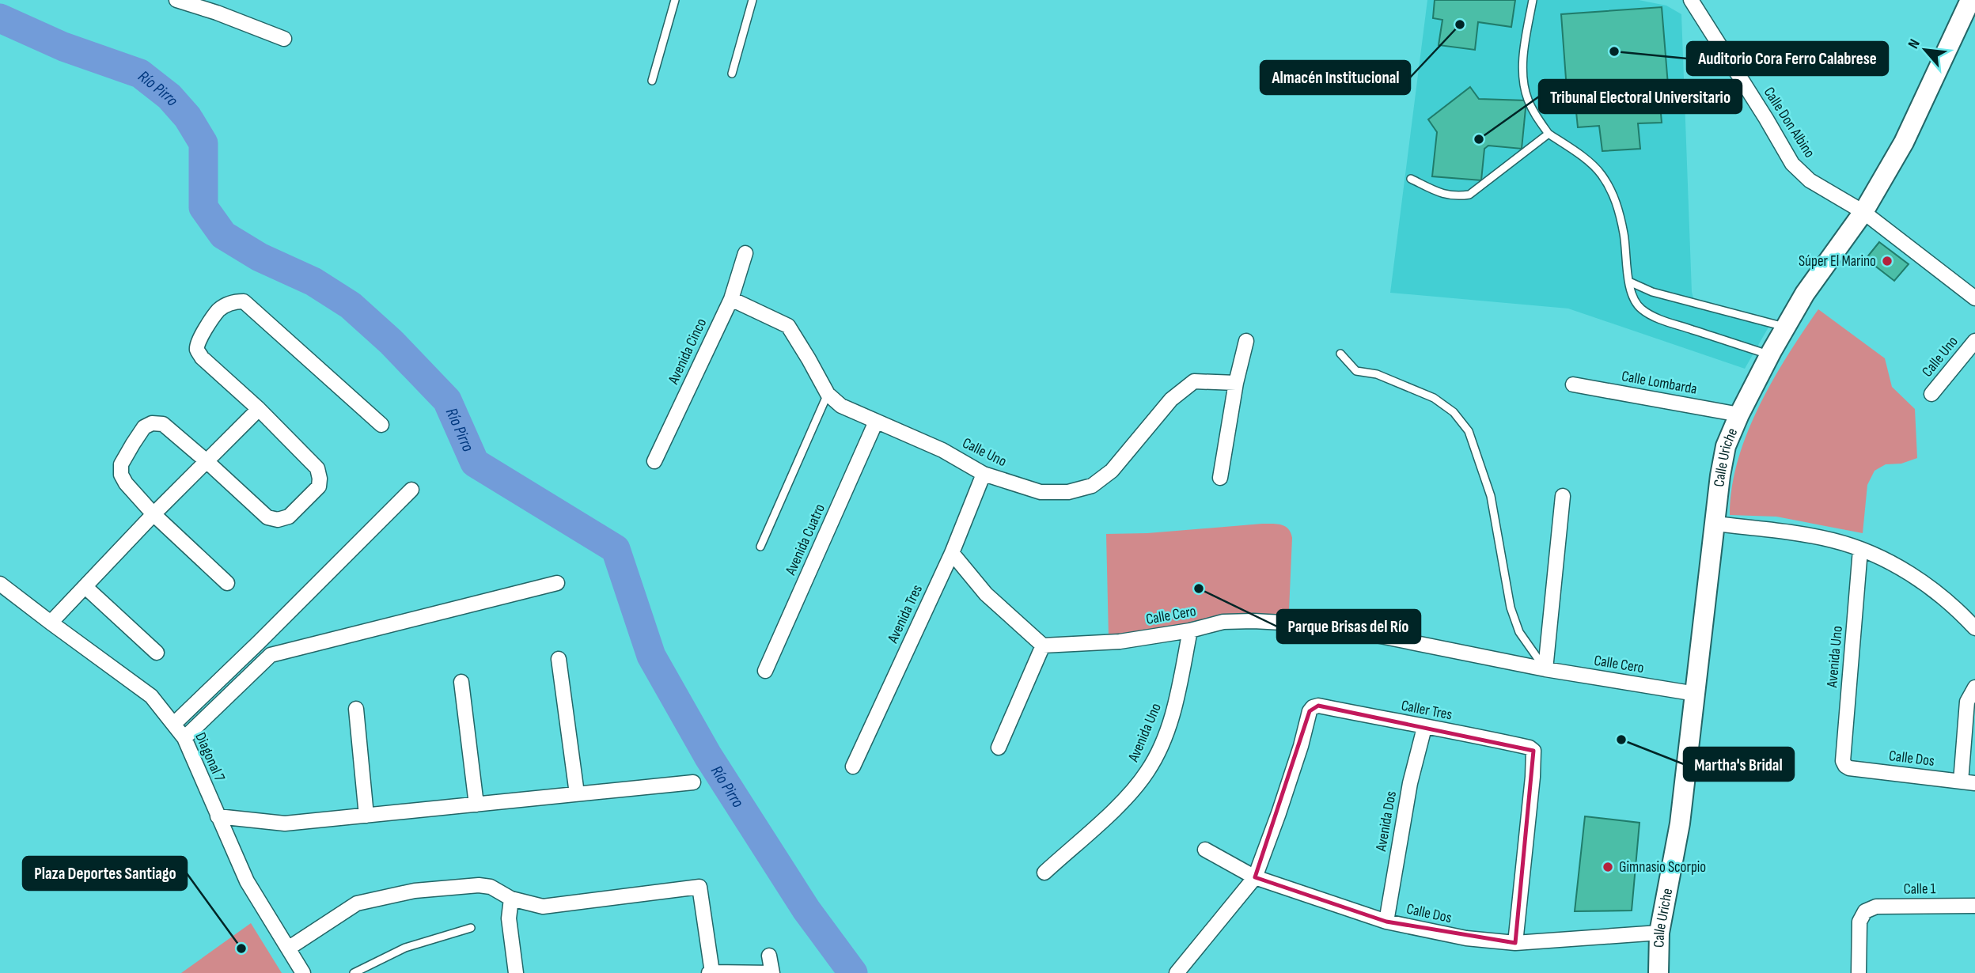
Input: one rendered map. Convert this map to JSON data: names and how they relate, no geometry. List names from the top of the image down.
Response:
{
  "streets": {
    "main road": ["Calle Uriche"],
    "street": [
      "Calle Don Albino",
      "Avenida Cinco",
      "Calle Uno",
      "Calle Lombarda",
      "Avenida Cuatro",
      "Avenida Tres",
      "Calle Cero",
      "Avenida Uno",
      "Caller Tres",
      "Diagonal 7",
      "Calle Dos",
      "Avenida Dos",
      "Calle 1"
    ]
  },
  "crossings": [
    ["Calle Don Albino", "Calle Uriche"],
    ["Avenida Cinco", "Calle Uno"],
    ["Calle Uno", "Avenida Cuatro"],
    ["Calle Uno", "Avenida Tres"],
    ["Calle Lombarda", "Calle Uriche"],
    ["Calle Uriche", "Calle Cero"],
    ["Calle Uriche", "Calle Dos"],
    ["Calle Cero", "Avenida Uno"],
    ["Avenida Uno", "Calle Dos"],
    ["Caller Tres", "Calle Dos"],
    ["Caller Tres", "Avenida Dos"],
    ["Calle Dos", "Avenida Dos"]
  ],
  "water": ["Río Pirro"],
  "places": [
    "Almacén Institucional",
    "Auditorio Cora Ferro Calabrese",
    "Tribunal Electoral Universitario",
    "Súper El Marino",
    "Parque Brisas del Río",
    "Martha's Bridal",
    "Gimnasio Scorpio",
    "Plaza Deportes Santiago"
  ],
  "north": "top left"
}
